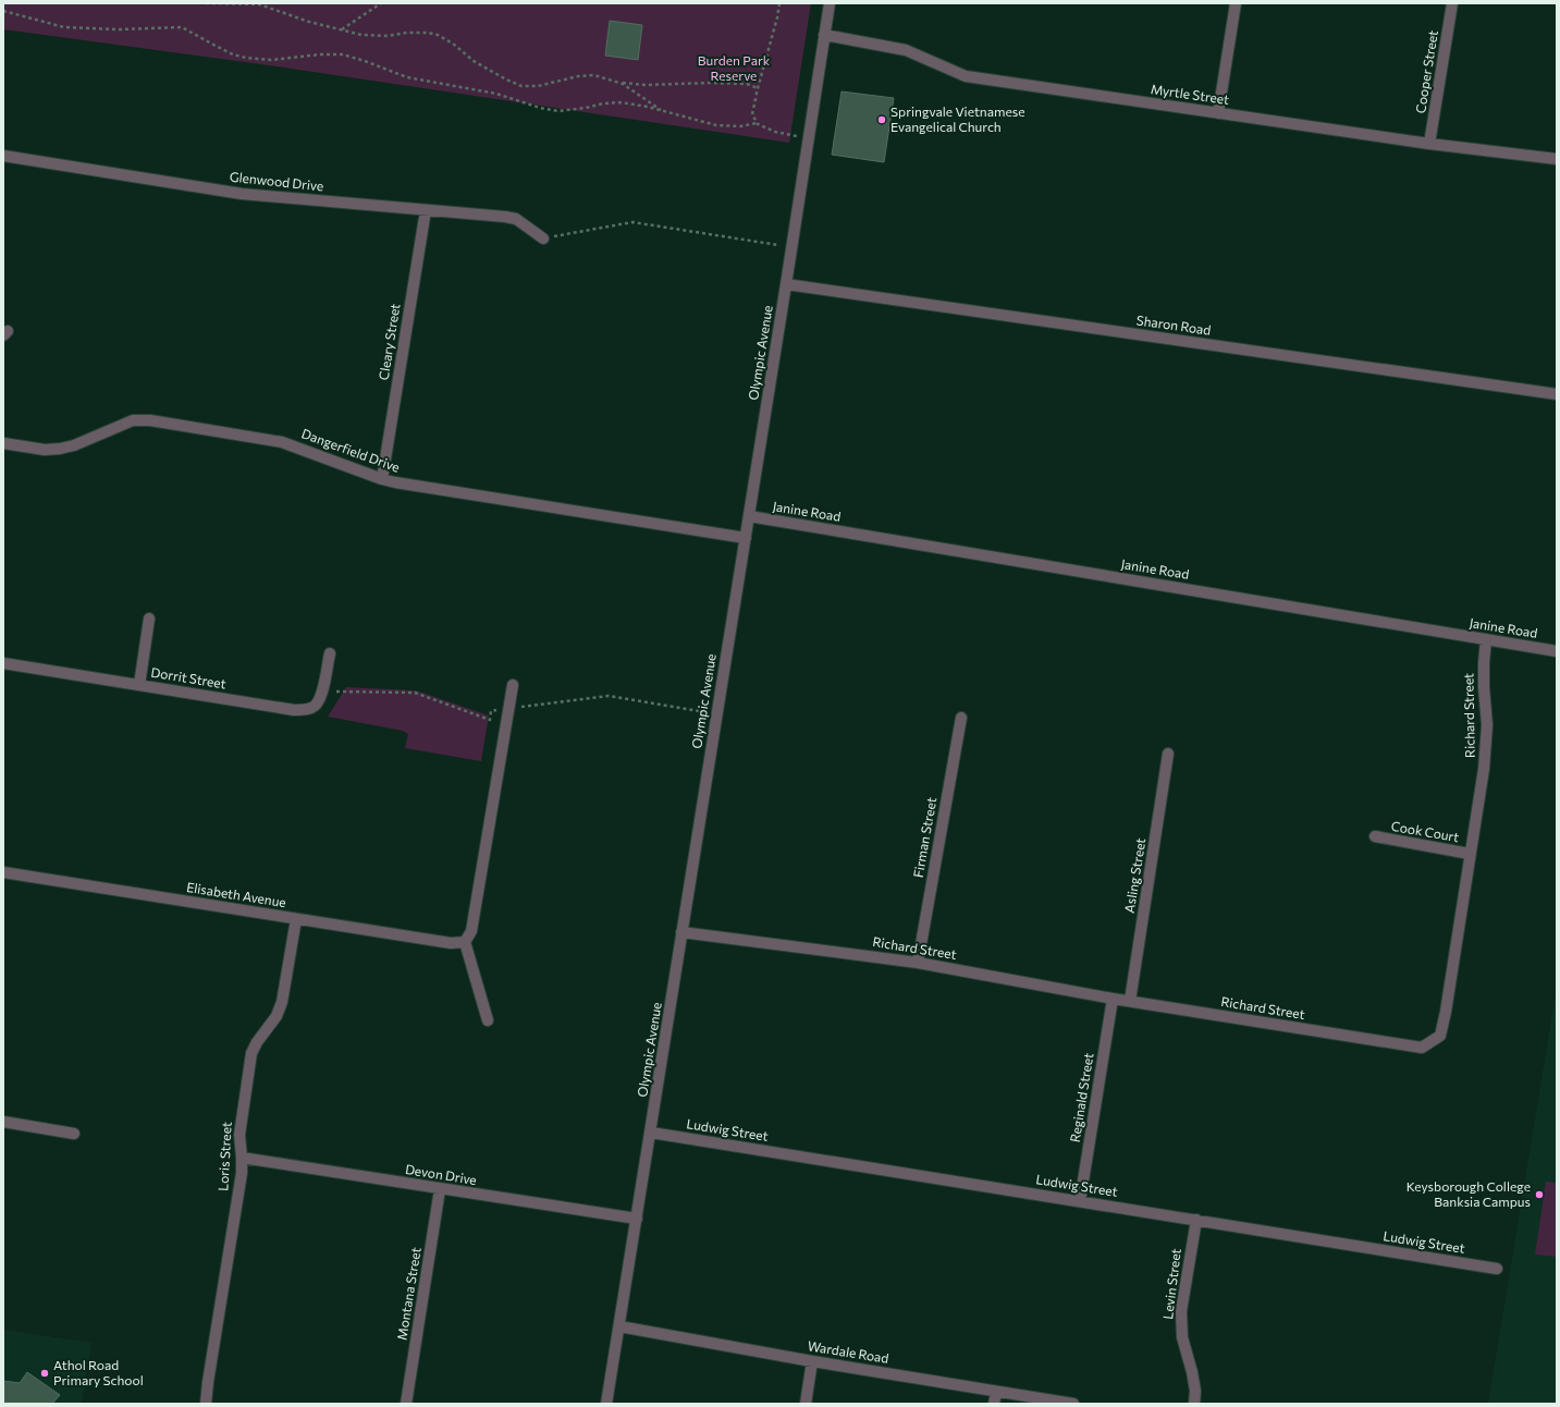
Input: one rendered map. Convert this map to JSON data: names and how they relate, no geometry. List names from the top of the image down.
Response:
{
  "streets": {
    "street": [
      "Cooper Street",
      "Myrtle Street",
      "Glenwood Drive",
      "Sharon Road",
      "Cleary Street",
      "Olympic Avenue",
      "Dangerfield Drive",
      "Janine Road",
      "Dorrit Street",
      "Richard Street",
      "Cook Court",
      "Firman Street",
      "Asling Street",
      "Elisabeth Avenue",
      "Reginald Street",
      "Ludwig Street",
      "Loris Street",
      "Devon Drive",
      "Levin Street",
      "Montana Street",
      "Wardale Road"
    ]
  },
  "crossings": [
    ["Cooper Street", "Myrtle Street"],
    ["Myrtle Street", "Olympic Avenue"],
    ["Glenwood Drive", "Cleary Street"],
    ["Sharon Road", "Olympic Avenue"],
    ["Cleary Street", "Dangerfield Drive"],
    ["Olympic Avenue", "Dangerfield Drive"],
    ["Olympic Avenue", "Janine Road"],
    ["Olympic Avenue", "Richard Street"],
    ["Olympic Avenue", "Ludwig Street"],
    ["Olympic Avenue", "Devon Drive"],
    ["Olympic Avenue", "Wardale Road"],
    ["Janine Road", "Richard Street"],
    ["Richard Street", "Cook Court"],
    ["Richard Street", "Firman Street"],
    ["Richard Street", "Asling Street"],
    ["Richard Street", "Reginald Street"],
    ["Elisabeth Avenue", "Loris Street"],
    ["Reginald Street", "Ludwig Street"],
    ["Ludwig Street", "Levin Street"],
    ["Loris Street", "Devon Drive"],
    ["Devon Drive", "Montana Street"]
  ],
  "parks": ["Burden Park Reserve"],
  "places": ["Springvale Vietnamese Evangelical Church", "Keysborough College Banksia Campus", "Athol Road Primary School"]
}
